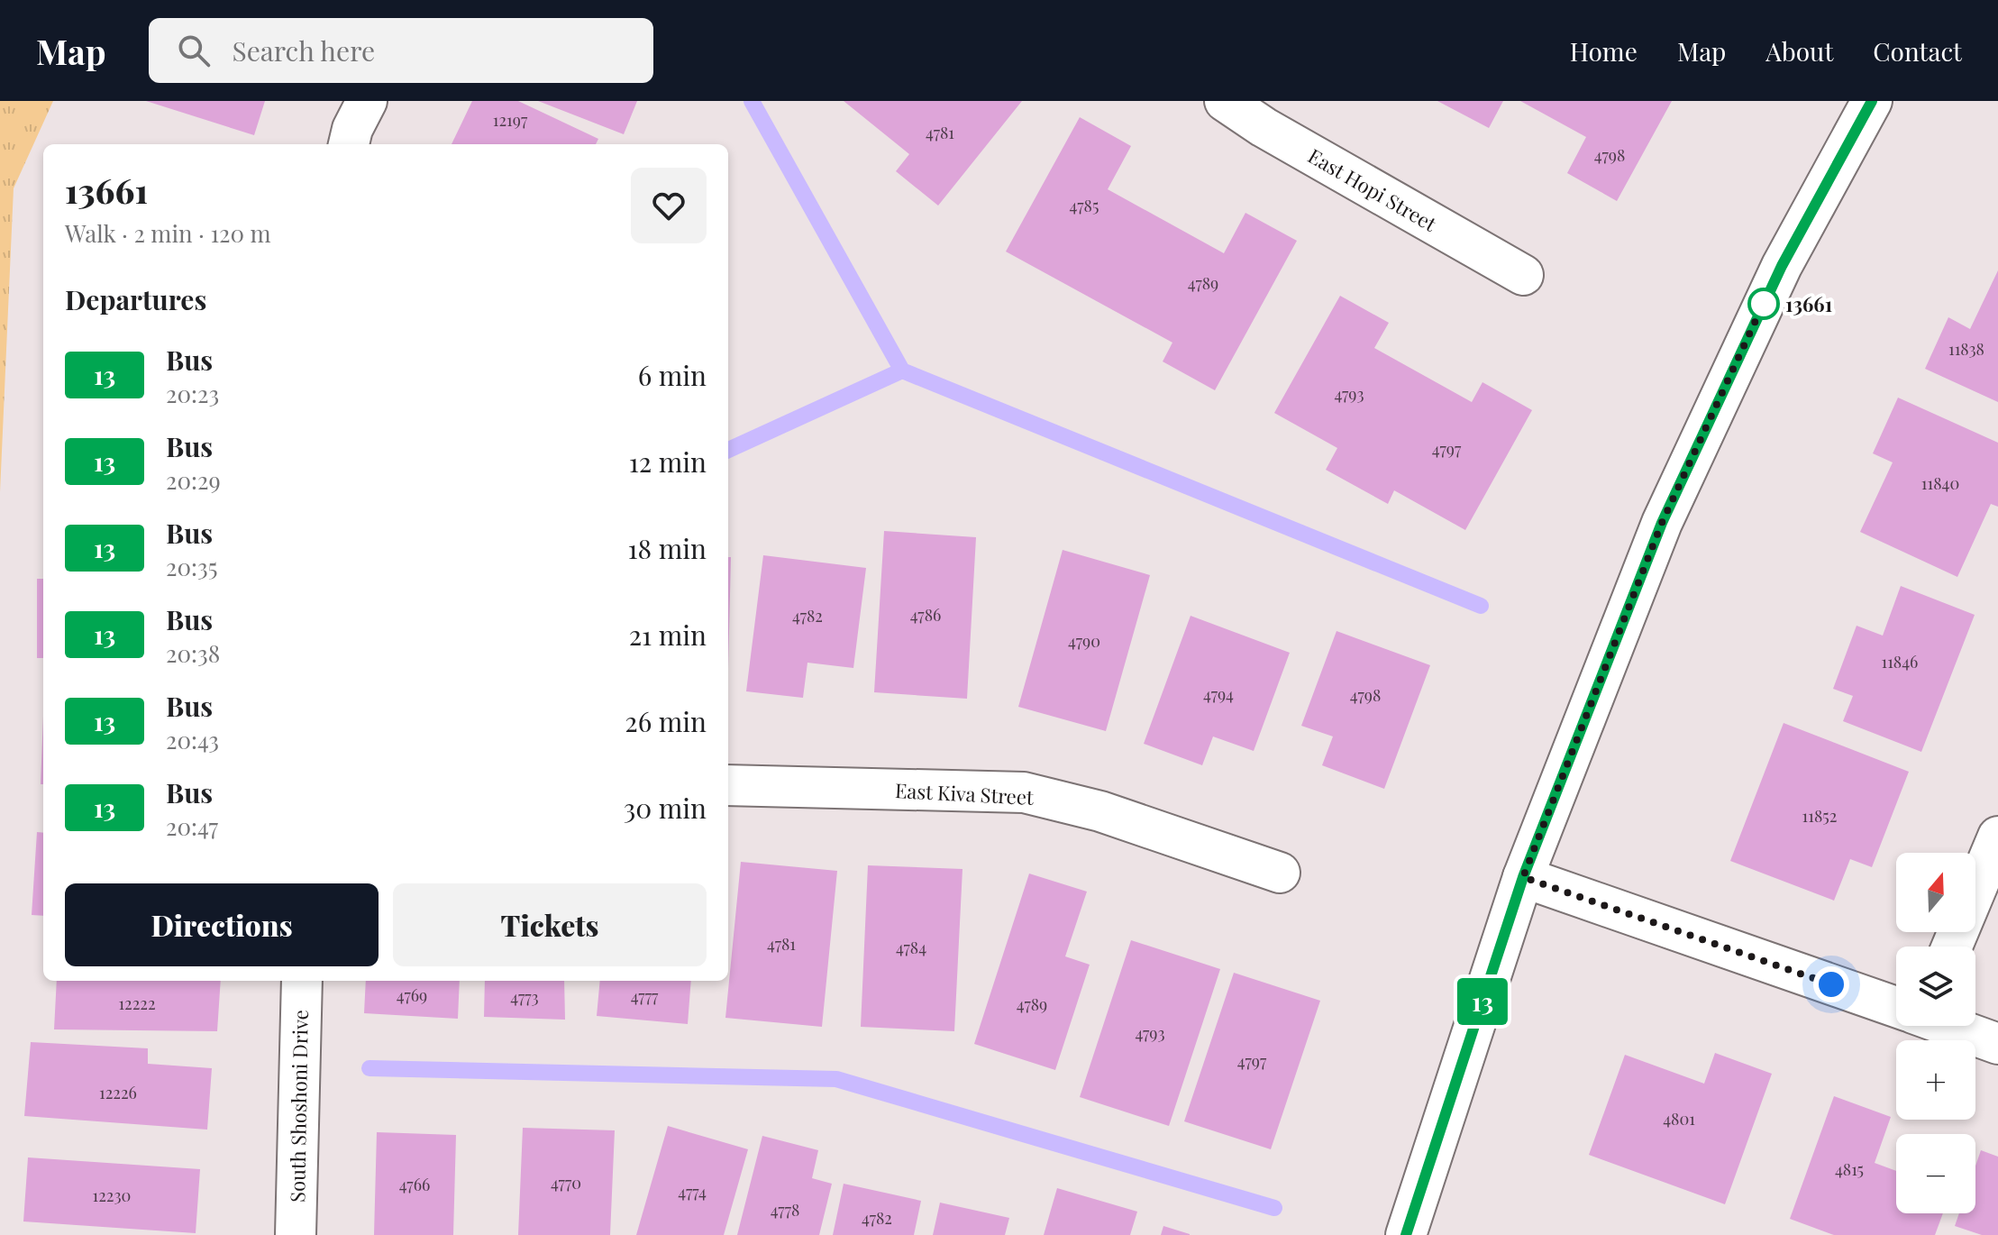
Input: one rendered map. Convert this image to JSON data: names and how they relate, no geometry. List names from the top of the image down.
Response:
{
  "streets": {
    "street": ["East Hopi Street", "East Kiva Street", "South Shoshoni Drive"]
  },
  "places": ["13661"],
  "lines": ["bus line 13"],
  "house_numbers": [
    "12197",
    "4781",
    "4798",
    "4785",
    "4789",
    "11838",
    "4793",
    "4797",
    "11840",
    "4786",
    "4782",
    "4790",
    "11846",
    "4794",
    "4798",
    "11852",
    "4781",
    "4784",
    "4769",
    "4777",
    "4773",
    "12222",
    "4789",
    "4793",
    "4797",
    "12226",
    "4801",
    "4815",
    "4770",
    "4766",
    "4774",
    "12230",
    "4778",
    "4782"
  ],
  "north": "top",
  "page": {
    "header": "Map",
    "search": "Search here",
    "nav": [
      "Home",
      "Map",
      "About",
      "Contact"
    ],
    "on_map": "13",
    "heading": [
      ["13661", "Walk · 2 min · 120 m"],
      "Departures"
    ],
    "list": [
      {
        "mark": "13",
        "name": "Bus",
        "note": "20:23",
        "value": "6 min"
      },
      {
        "mark": "13",
        "name": "Bus",
        "note": "20:29",
        "value": "12 min"
      },
      {
        "mark": "13",
        "name": "Bus",
        "note": "20:35",
        "value": "18 min"
      },
      {
        "mark": "13",
        "name": "Bus",
        "note": "20:38",
        "value": "21 min"
      },
      {
        "mark": "13",
        "name": "Bus",
        "note": "20:43",
        "value": "26 min"
      },
      {
        "mark": "13",
        "name": "Bus",
        "note": "20:47",
        "value": "30 min"
      }
    ],
    "map_buttons": ["+", "−"],
    "buttons": ["Directions", "Tickets"]
  }
}
